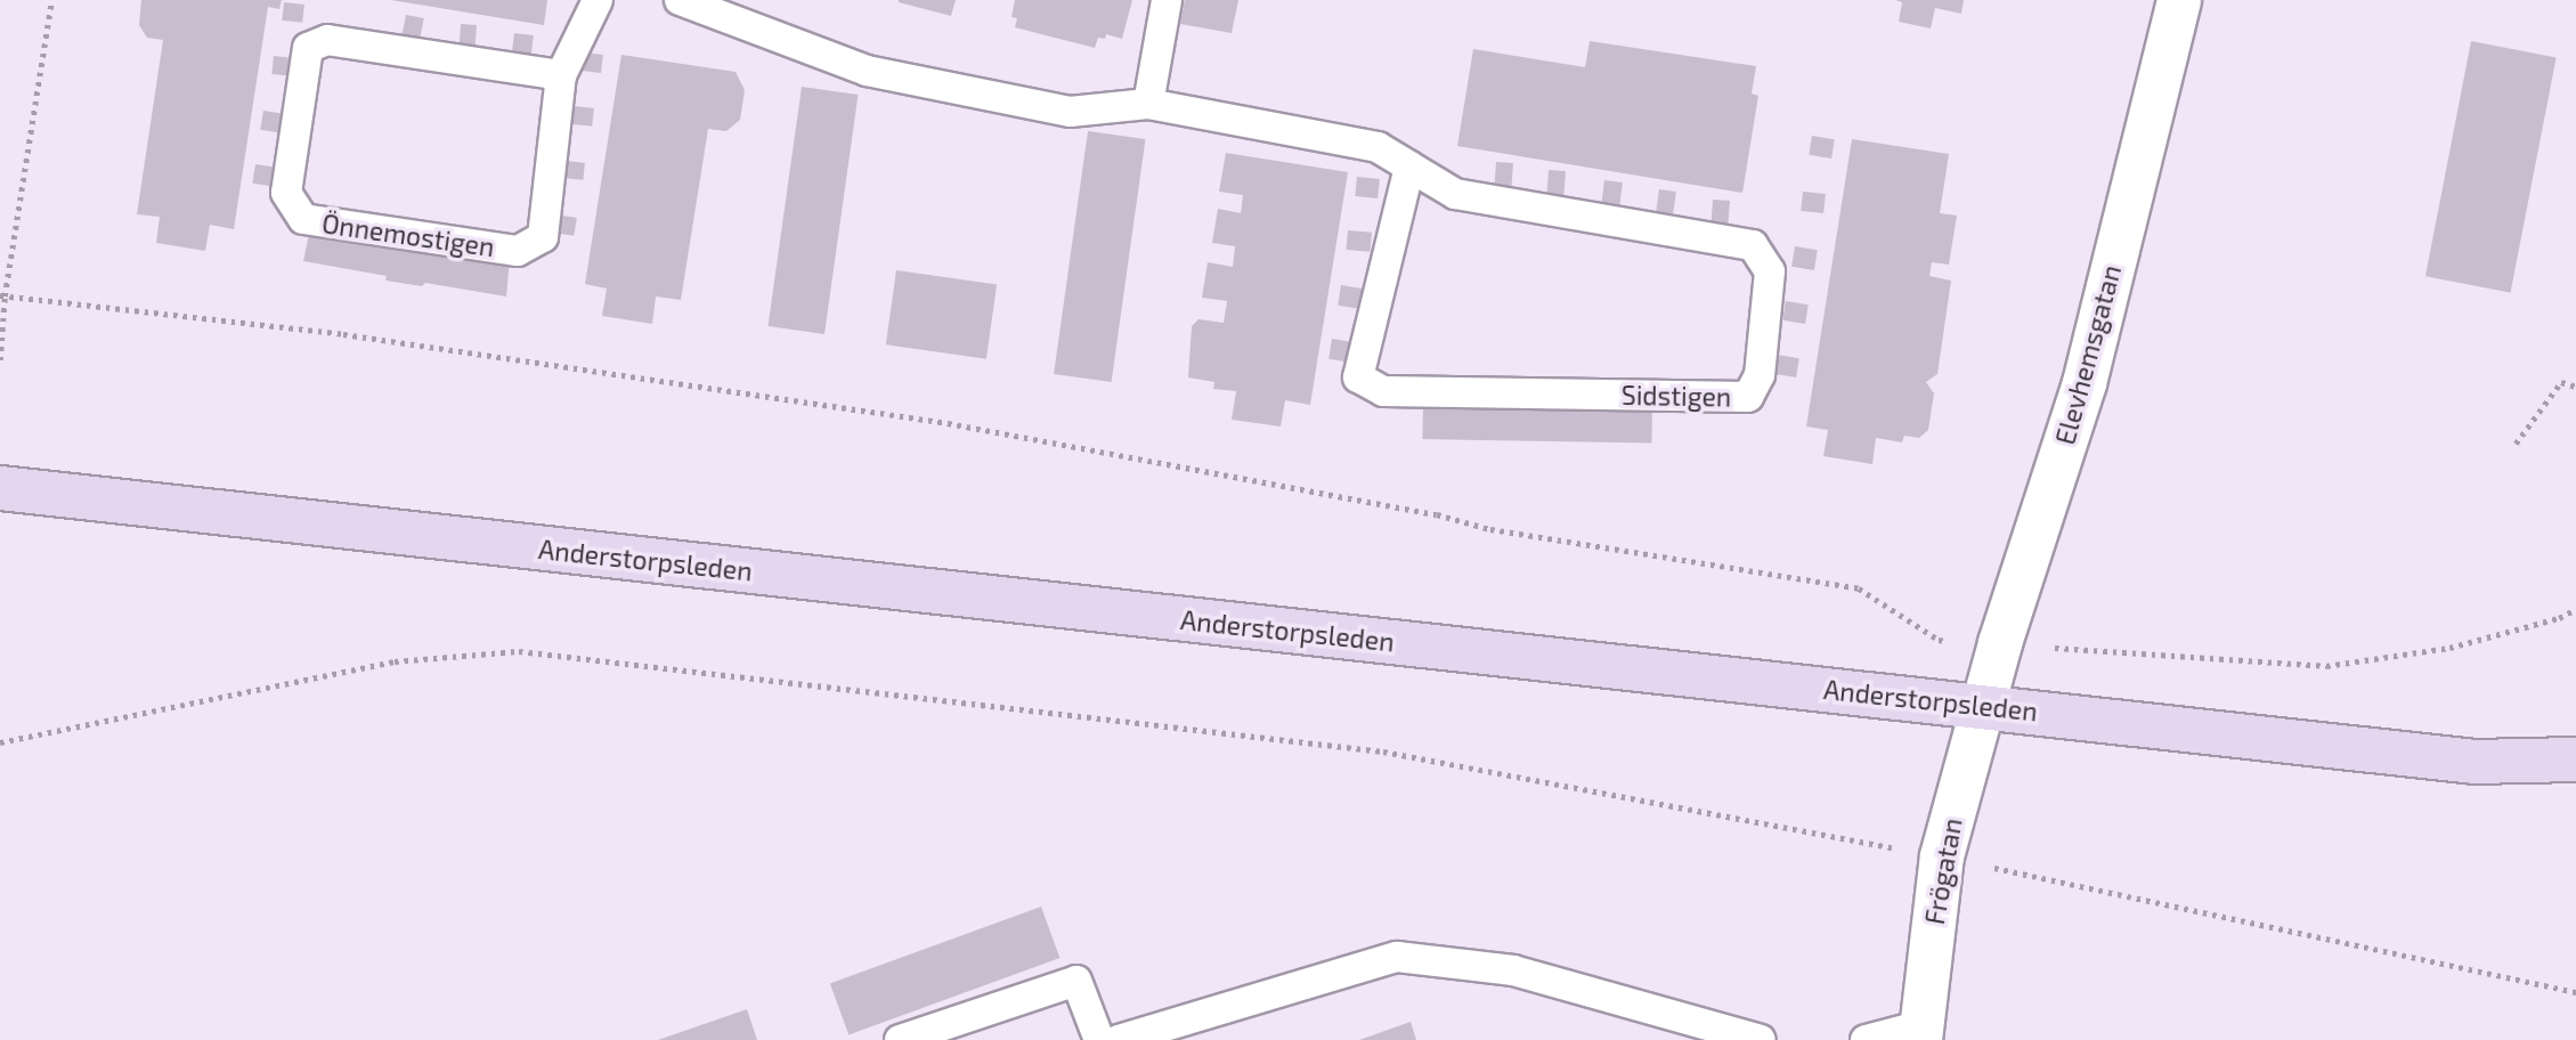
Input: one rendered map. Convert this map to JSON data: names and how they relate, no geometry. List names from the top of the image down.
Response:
{
  "streets": {
    "main road": ["Anderstorpsleden"],
    "street": ["Elevhemsgatan", "Frögatan"],
    "lane": ["Önnemostigen", "Sidstigen"]
  },
  "crossings": [
    ["Elevhemsgatan", "Anderstorpsleden"],
    ["Elevhemsgatan", "Frögatan"],
    ["Anderstorpsleden", "Frögatan"]
  ]
}
